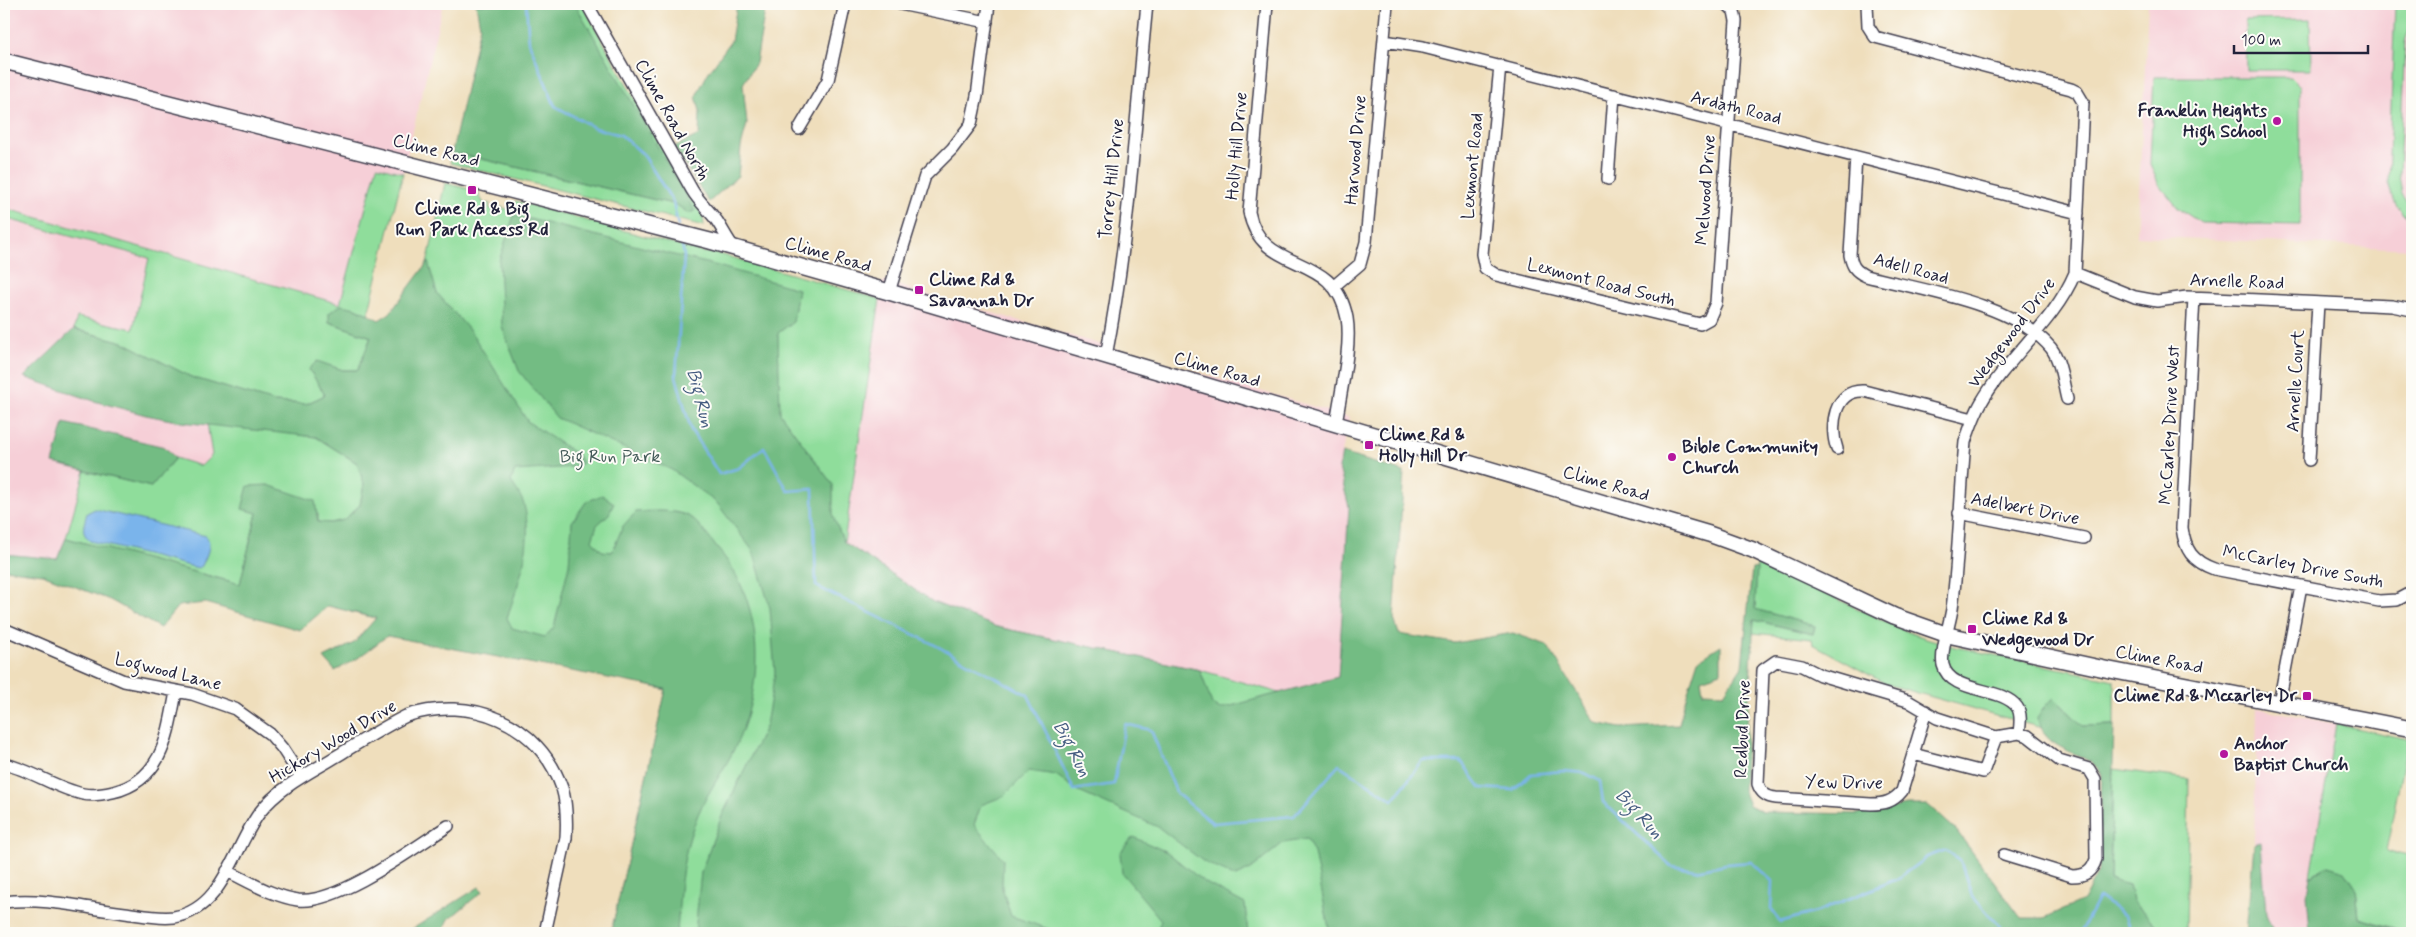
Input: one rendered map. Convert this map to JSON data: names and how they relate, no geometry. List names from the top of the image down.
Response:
{
  "streets": {
    "main road": ["Clime Road"],
    "street": [
      "Ardath Road",
      "Clime Road North",
      "Holly Hill Drive",
      "Harwood Drive",
      "Lexmont Road",
      "Torrey Hill Drive",
      "Melwood Drive",
      "Adell Road",
      "Arnelle Road",
      "Lexmont Road South",
      "Wedgewood Drive",
      "Arnelle Court",
      "McCarley Drive West",
      "Adelbert Drive",
      "McCarley Drive South",
      "Logwood Lane",
      "Redbud Drive",
      "Hickory Wood Drive",
      "Yew Drive"
    ]
  },
  "crossings": [
    ["Ardath Road", "Harwood Drive"],
    ["Ardath Road", "Lexmont Road"],
    ["Ardath Road", "Melwood Drive"],
    ["Ardath Road", "Adell Road"],
    ["Ardath Road", "Wedgewood Drive"],
    ["Clime Road North", "Clime Road"],
    ["Holly Hill Drive", "Harwood Drive"],
    ["Holly Hill Drive", "Clime Road"],
    ["Clime Road", "Torrey Hill Drive"],
    ["Clime Road", "Wedgewood Drive"],
    ["Lexmont Road", "Lexmont Road South"],
    ["Melwood Drive", "Lexmont Road South"],
    ["Adell Road", "Wedgewood Drive"],
    ["Arnelle Road", "Wedgewood Drive"],
    ["Arnelle Road", "Arnelle Court"],
    ["Arnelle Road", "McCarley Drive West"],
    ["Wedgewood Drive", "Adelbert Drive"],
    ["McCarley Drive West", "McCarley Drive South"],
    ["Logwood Lane", "Hickory Wood Drive"],
    ["Redbud Drive", "Yew Drive"]
  ],
  "water": ["Big Run"],
  "parks": ["Big Run Park"],
  "places": {
    "other": ["Franklin Heights High School", "Bible Community Church", "Anchor Baptist Church"],
    "transit": [
      "Clime Rd & Big Run Park Access Rd",
      "Clime Rd & Savannah Dr",
      "Clime Rd & Holly Hill Dr",
      "Clime Rd & Wedgewood Dr",
      "Clime Rd & Mccarley Dr"
    ]
  },
  "scale_bar": "100 m"
}
